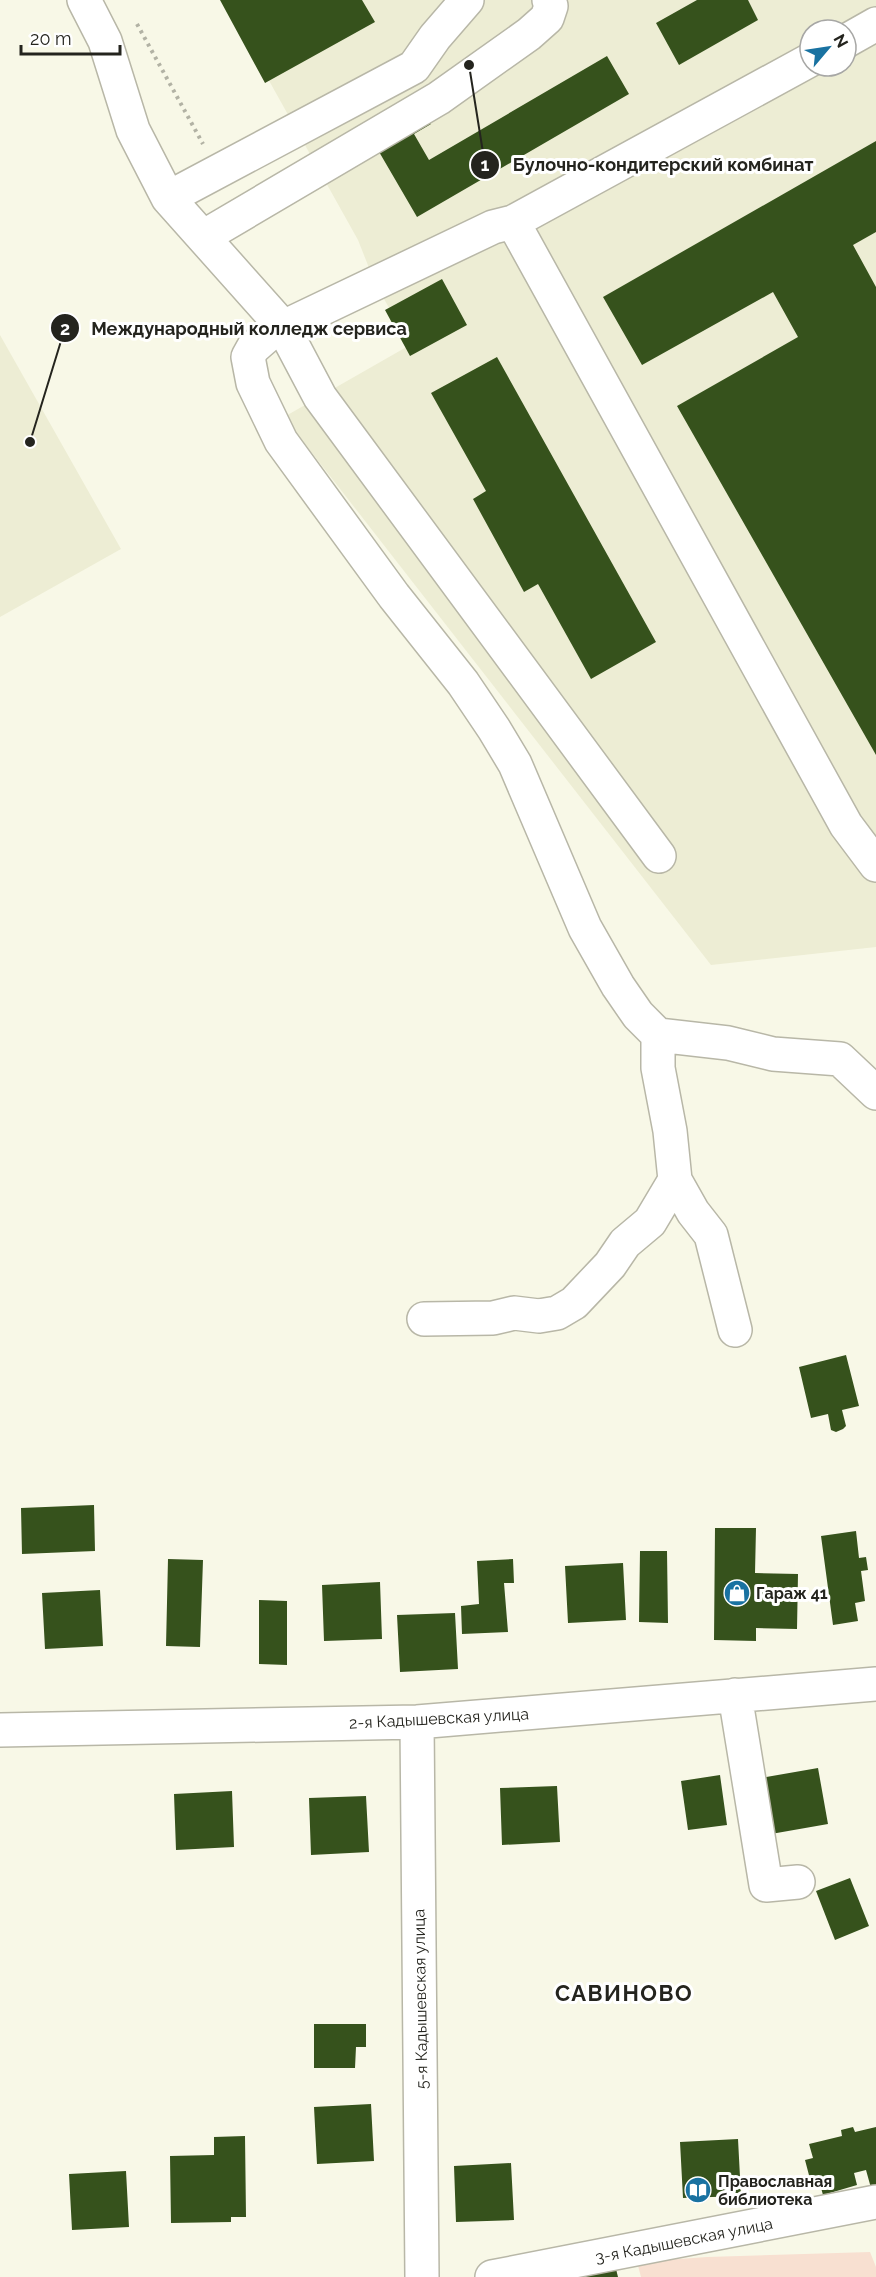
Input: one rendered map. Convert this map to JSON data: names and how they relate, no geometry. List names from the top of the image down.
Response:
{
  "streets": {
    "street": ["2-я Кадышевская улица", "5-я Кадышевская улица", "3-я Кадышевская улица"]
  },
  "crossings": [
    ["2-я Кадышевская улица", "5-я Кадышевская улица"]
  ],
  "districts": ["САВИНОВО"],
  "places": {
    "other": ["Булочно-кондитерский комбинат", "Международный колледж сервиса"],
    "shop": ["Гараж 41"],
    "library": ["Православная библиотека"]
  },
  "scale_bar": "20 m",
  "north": "top right"
}
